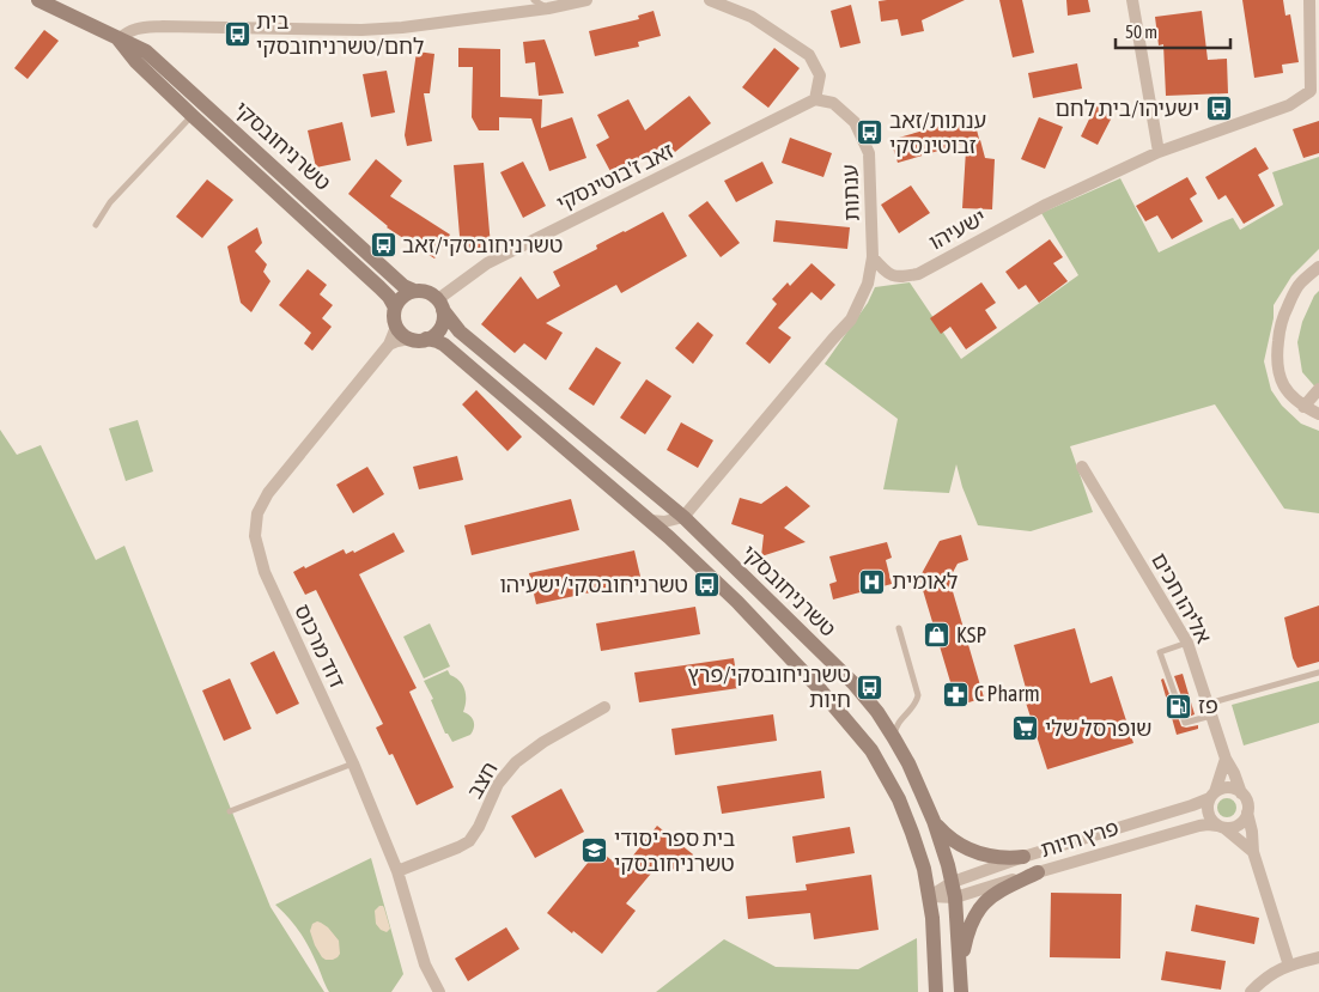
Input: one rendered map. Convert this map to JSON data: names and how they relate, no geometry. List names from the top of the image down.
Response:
{
  "streets": {
    "street": [
      "טשרניחובסקי",
      "זאב ז'בוטינסקי",
      "ענתות",
      "ישעיהו",
      "אליהו חכים",
      "דוד מרכוס",
      "חצב",
      "פרץ חיות"
    ]
  },
  "crossings": [
    ["טשרניחובסקי", "זאב ז'בוטינסקי"],
    ["טשרניחובסקי", "דוד מרכוס"],
    ["טשרניחובסקי", "פרץ חיות"],
    ["זאב ז'בוטינסקי", "ענתות"],
    ["זאב ז'בוטינסקי", "דוד מרכוס"],
    ["ענתות", "ישעיהו"],
    ["אליהו חכים", "פרץ חיות"],
    ["דוד מרכוס", "חצב"]
  ],
  "places": {
    "bus stop": [
      "בית לחם/טשרניחובסקי",
      "ישעיהו/בית לחם",
      "ענתות/זאב זבוטינסקי",
      "טשרניחובסקי/זאב",
      "טשרניחובסקי/ישעיהו",
      "טשרניחובסקי/פרץ חיות"
    ],
    "hospital": ["לאומית"],
    "shop": ["KSP"],
    "pharmacy": ["C Pharm"],
    "fuel station": ["פז"],
    "supermarket": ["שופרסל שלי"],
    "school or university": ["בית ספר יסודי טשרניחובסקי"]
  },
  "scale_bar": "50 m"
}
